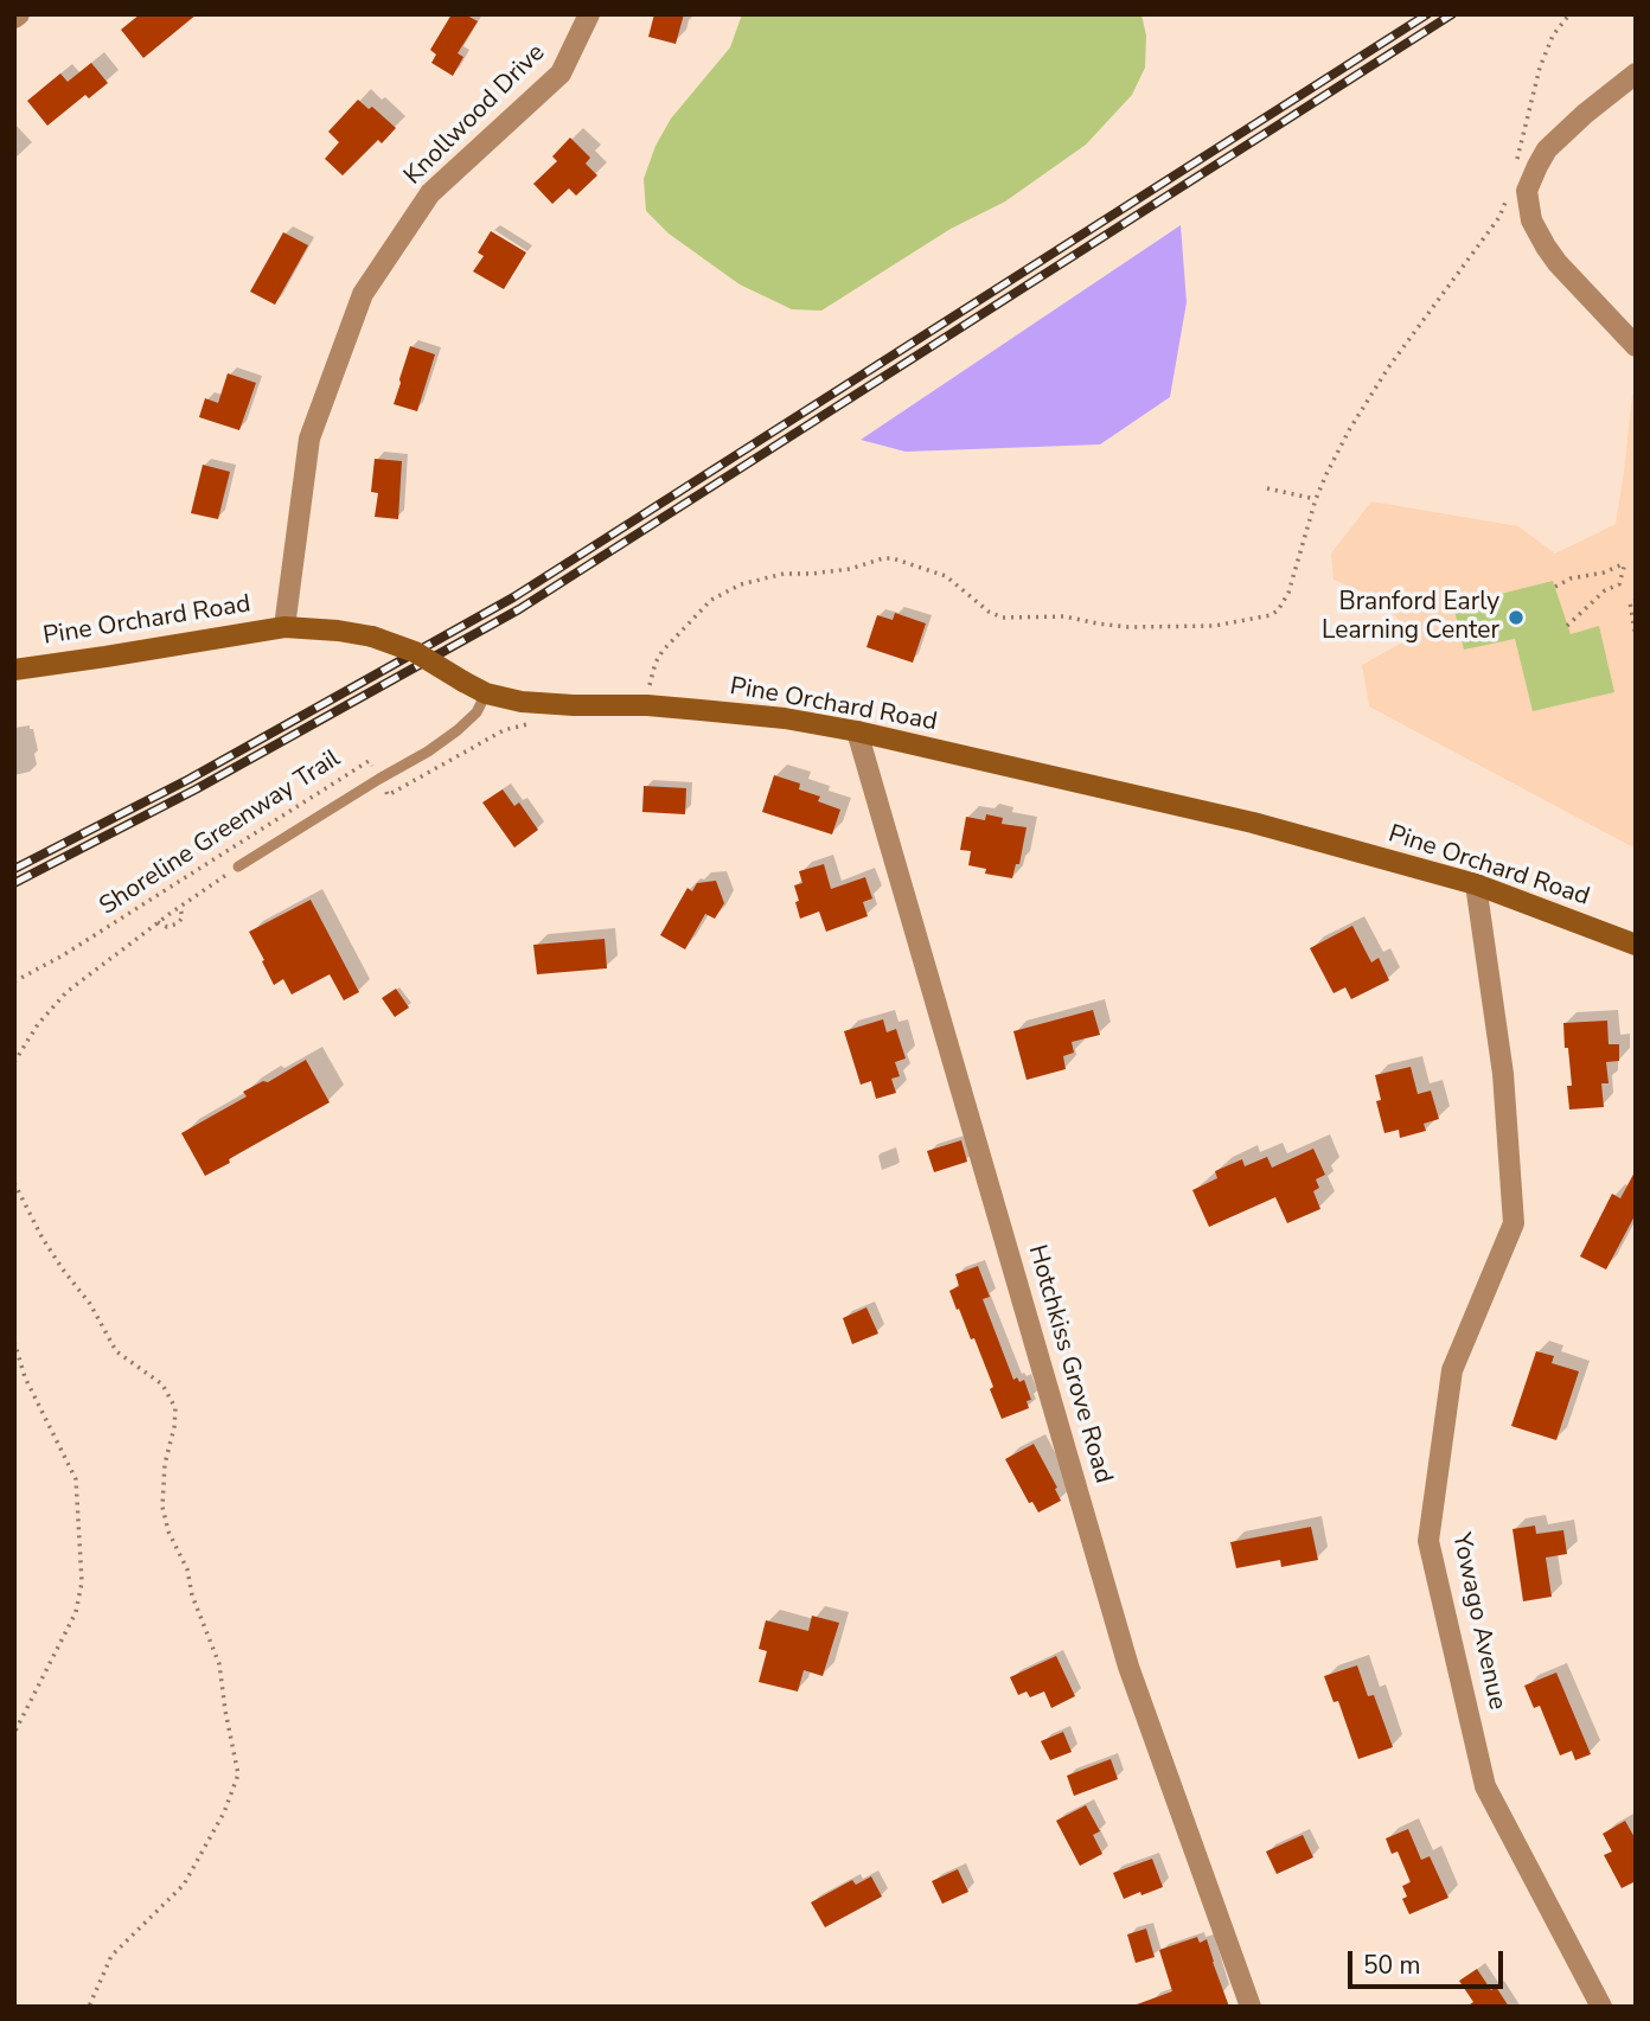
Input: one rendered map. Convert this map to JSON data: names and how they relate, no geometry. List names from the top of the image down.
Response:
{
  "streets": {
    "street": [
      "Knollwood Drive",
      "Pine Orchard Road",
      "Hotchkiss Grove Road",
      "Yowago Avenue"
    ],
    "path": ["Shoreline Greenway Trail"]
  },
  "crossings": [
    ["Knollwood Drive", "Pine Orchard Road"],
    ["Pine Orchard Road", "Hotchkiss Grove Road"],
    ["Pine Orchard Road", "Yowago Avenue"]
  ],
  "places": ["Branford Early Learning Center"],
  "scale_bar": "50 m"
}
